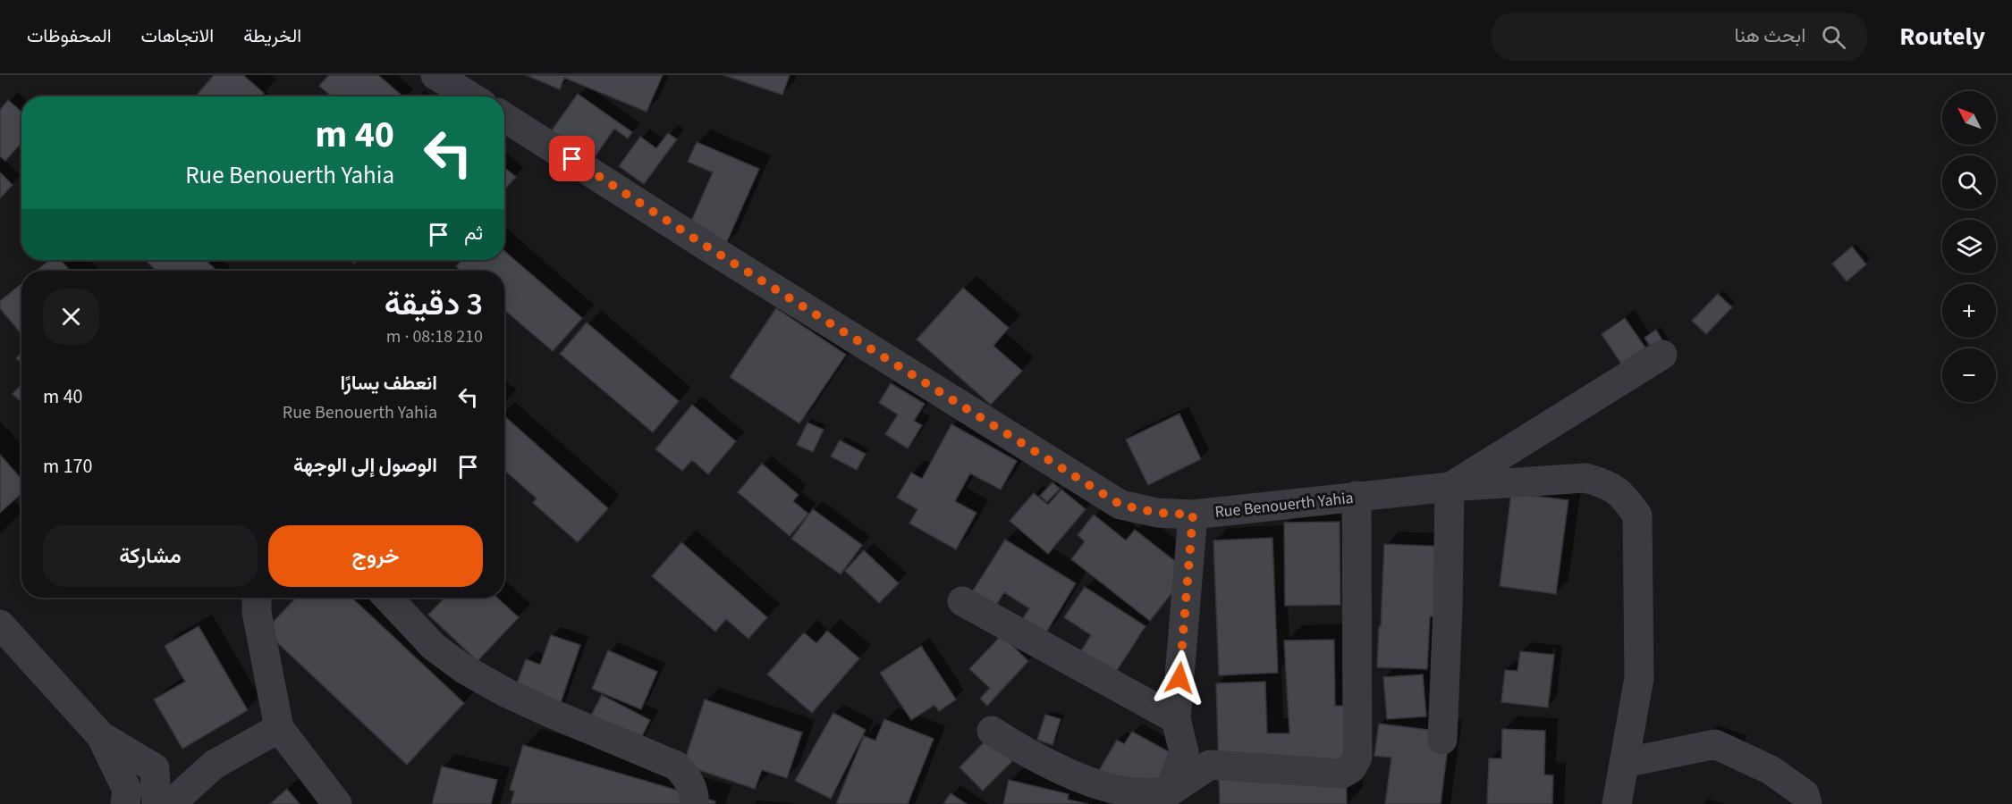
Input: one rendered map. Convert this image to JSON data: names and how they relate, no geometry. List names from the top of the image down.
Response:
{
  "streets": {
    "street": ["Rue Benouerth Yahia"]
  },
  "north": "top left",
  "page": {
    "header": "Routely",
    "search": "ابحث هنا",
    "nav": ["الخريطة", "الاتجاهات", "المحفوظات"],
    "map_buttons": ["+", "−"],
    "turn": ["40 m", "Rue Benouerth Yahia"],
    "then": "ثم",
    "heading": ["3 دقيقة", "210 m · 08:18"],
    "list": [
      {
        "name": "انعطف يسارًا",
        "note": "Rue Benouerth Yahia",
        "value": "40 m"
      },
      {
        "name": "الوصول إلى الوجهة",
        "value": "170 m"
      }
    ],
    "buttons": ["خروج", "مشاركة"]
  }
}
